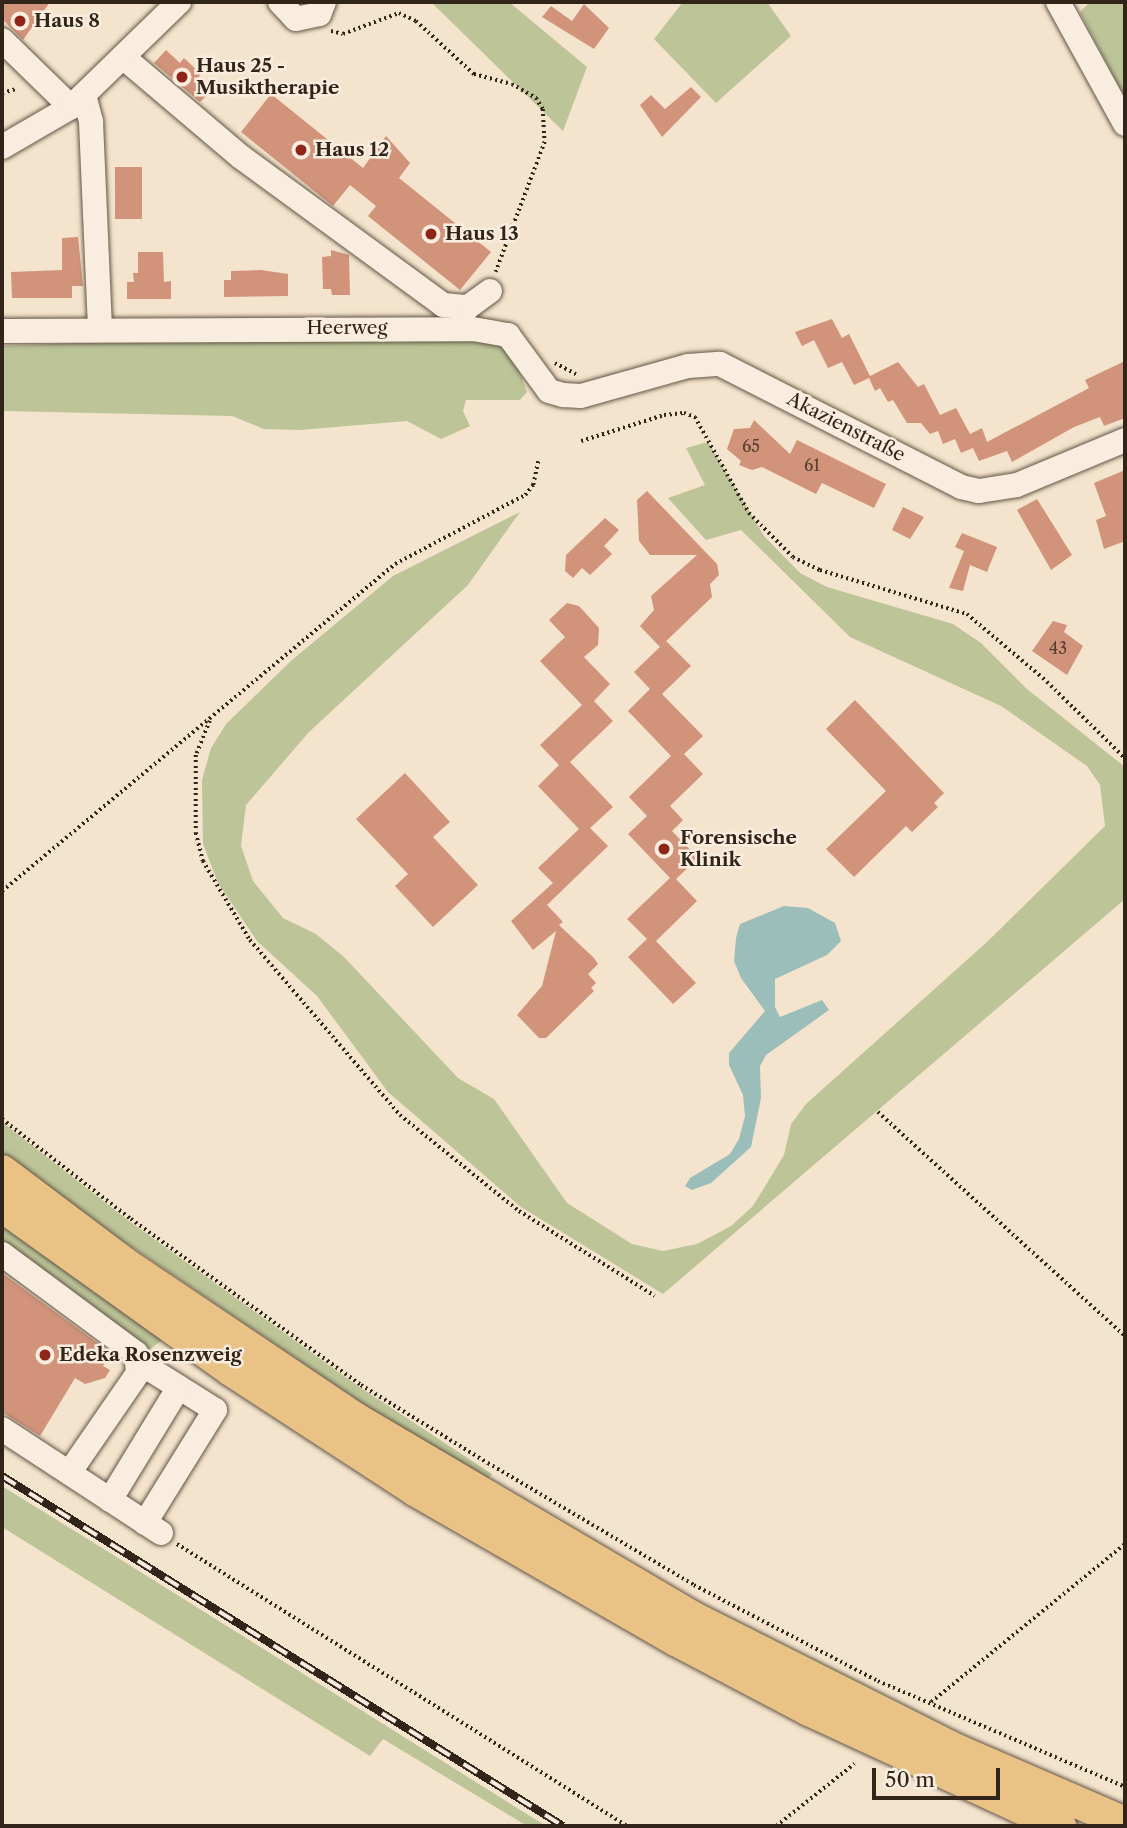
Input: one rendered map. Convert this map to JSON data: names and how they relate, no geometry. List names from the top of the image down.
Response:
{
  "streets": {
    "street": ["Heerweg", "Akazienstraße"]
  },
  "crossings": [
    ["Heerweg", "Akazienstraße"]
  ],
  "places": [
    "Haus 8",
    "Haus 25 - Musiktherapie",
    "Haus 12",
    "Haus 13",
    "Forensische Klinik",
    "Edeka Rosenzweig"
  ],
  "house_numbers": ["65", "61", "43"],
  "scale_bar": "50 m"
}
